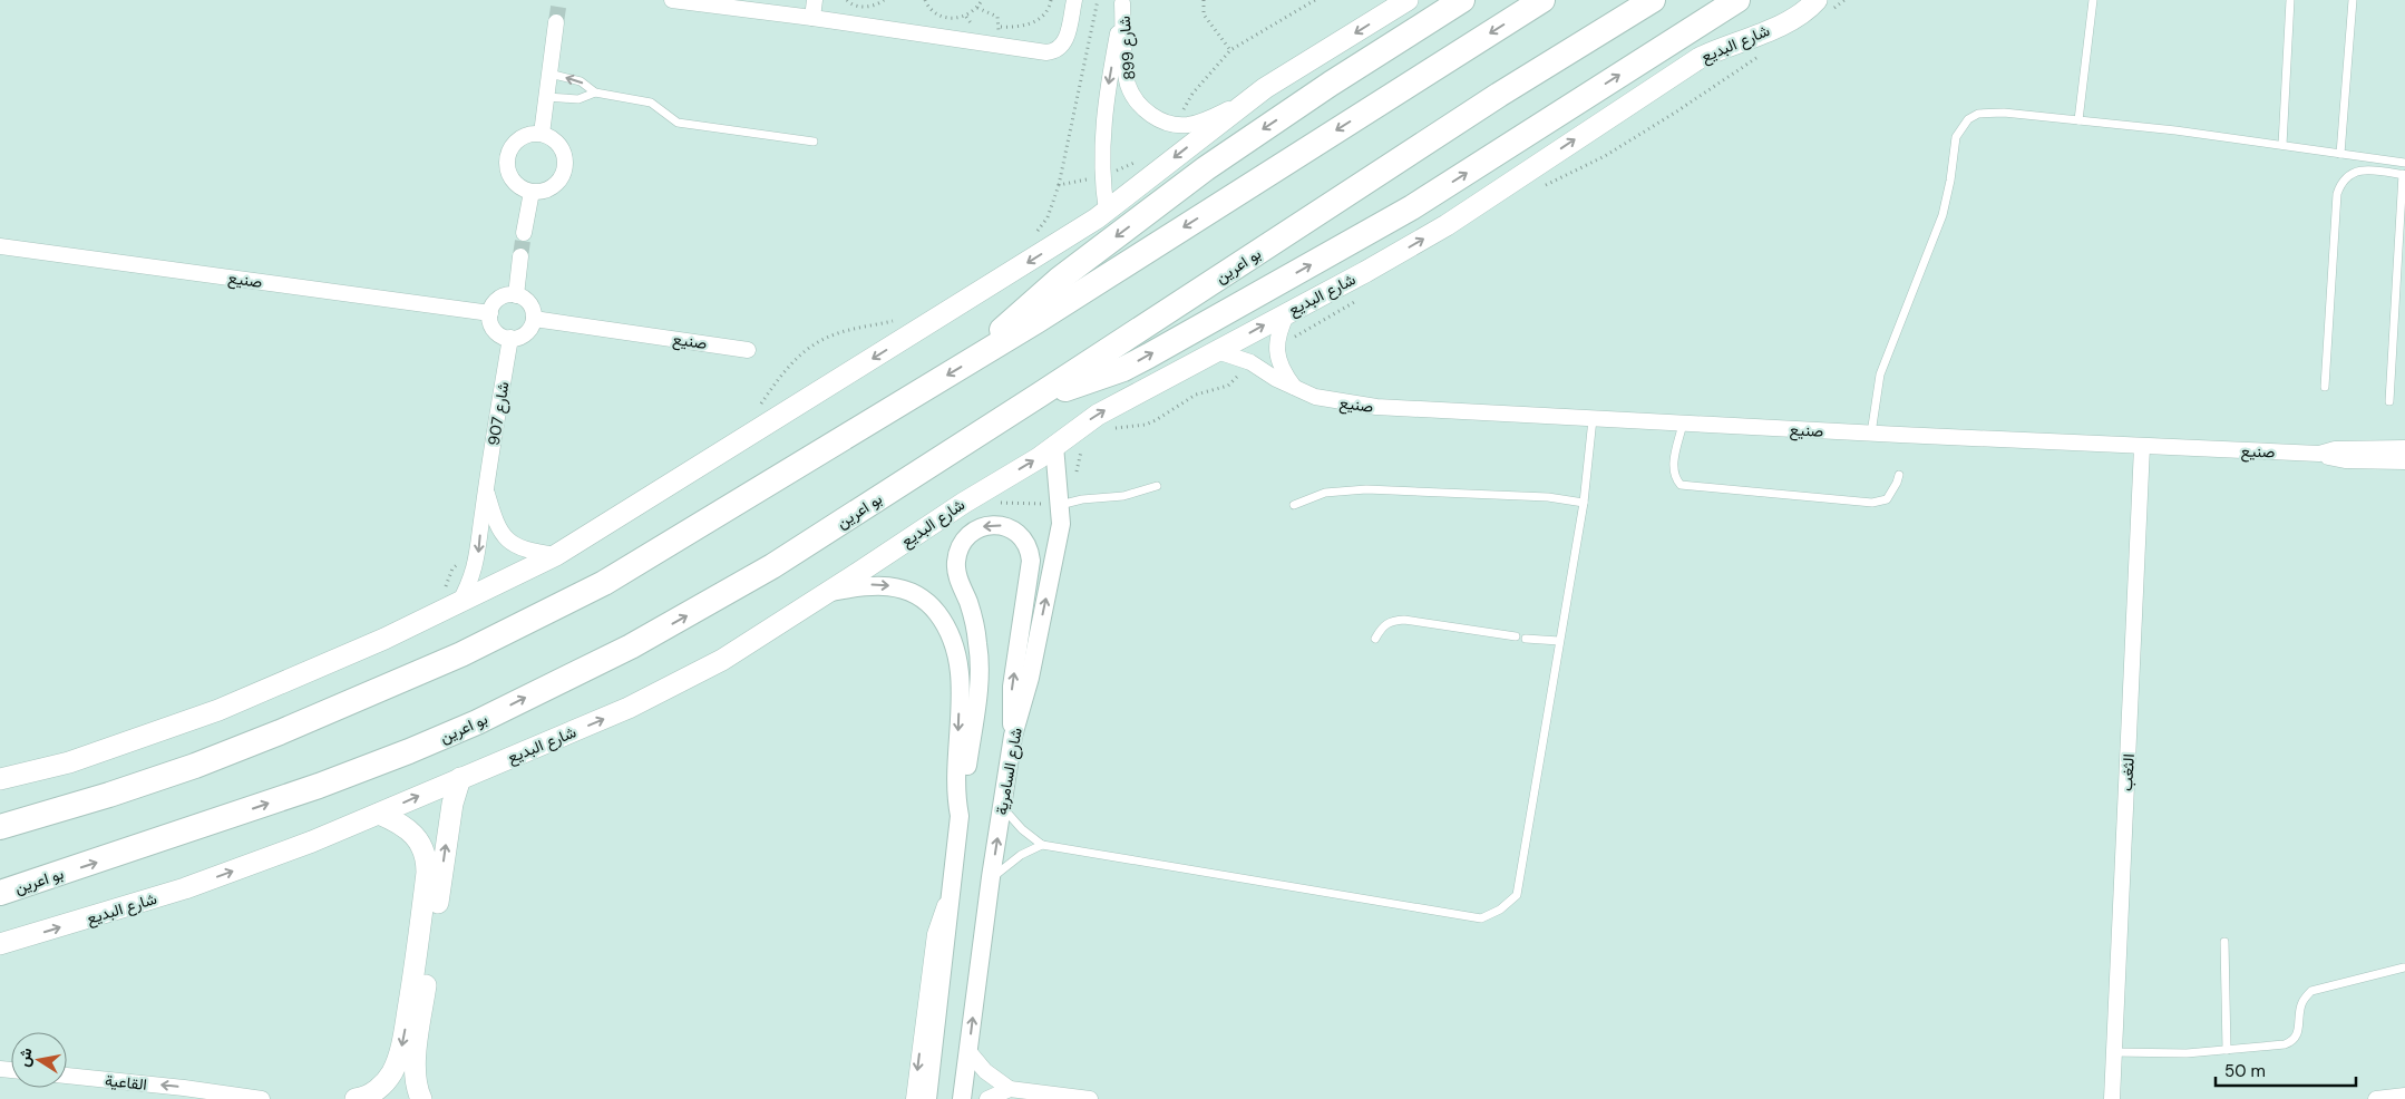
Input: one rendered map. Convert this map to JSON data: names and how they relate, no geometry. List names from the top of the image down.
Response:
{
  "streets": {
    "highway": ["بو اعرين"],
    "main road": ["شارع البديع"],
    "street": [
      "شارع 899",
      "صنيع",
      "شارع 907",
      "شارع السامرية",
      "الثغب",
      "القاعية"
    ]
  },
  "crossings": [
    ["شارع البديع", "صنيع"],
    ["شارع البديع", "شارع السامرية"],
    ["صنيع", "شارع 907"],
    ["صنيع", "الثغب"]
  ],
  "one_way": ["شارع 899", "القاعية"],
  "scale_bar": "50 m",
  "north": "left"
}
